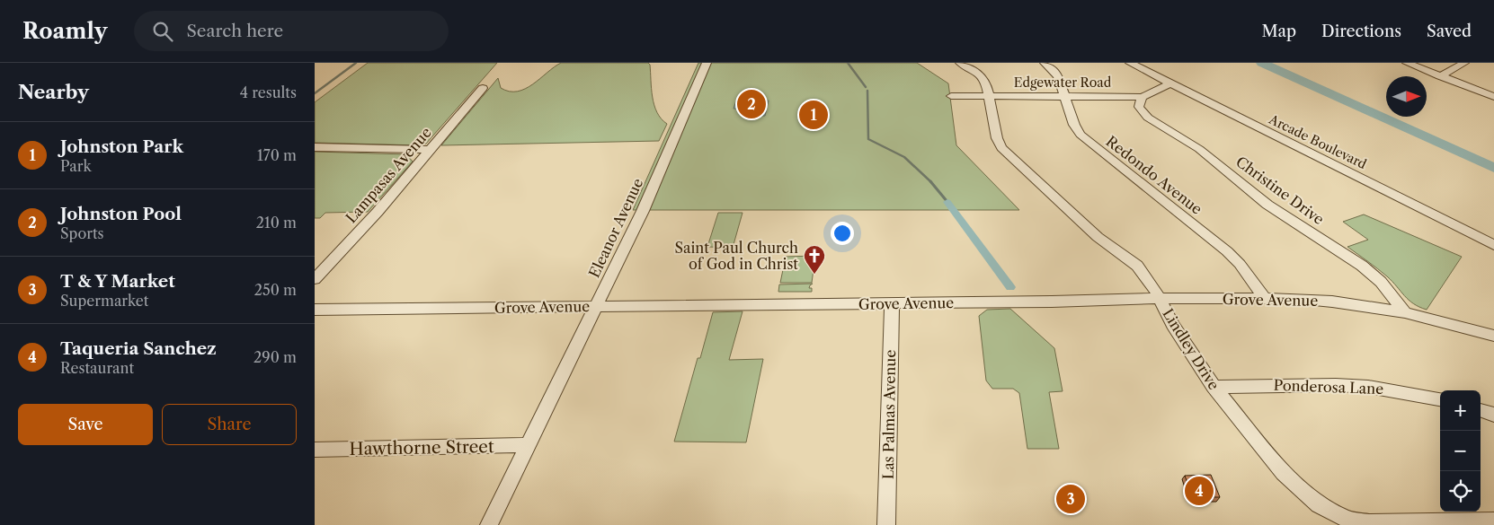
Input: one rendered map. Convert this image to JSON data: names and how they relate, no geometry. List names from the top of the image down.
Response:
{
  "streets": {
    "street": [
      "Edgewater Road",
      "Arcade Boulevard",
      "Lampasas Avenue",
      "Redondo Avenue",
      "Christine Drive",
      "Eleanor Avenue",
      "Grove Avenue",
      "Lindley Drive",
      "Ponderosa Lane",
      "Las Palmas Avenue",
      "Hawthorne Street"
    ]
  },
  "crossings": [
    ["Edgewater Road", "Arcade Boulevard"],
    ["Edgewater Road", "Redondo Avenue"],
    ["Edgewater Road", "Christine Drive"],
    ["Edgewater Road", "Lindley Drive"],
    ["Redondo Avenue", "Grove Avenue"],
    ["Christine Drive", "Grove Avenue"],
    ["Eleanor Avenue", "Grove Avenue"],
    ["Eleanor Avenue", "Hawthorne Street"],
    ["Grove Avenue", "Lindley Drive"],
    ["Grove Avenue", "Las Palmas Avenue"],
    ["Lindley Drive", "Ponderosa Lane"]
  ],
  "places": {
    "church": ["Saint Paul Church of God in Christ"]
  },
  "north": "right",
  "page": {
    "header": "Roamly",
    "search": "Search here",
    "nav": ["Map", "Directions", "Saved"],
    "heading": ["Nearby", "4 results"],
    "pins": [
      "2",
      "1",
      "4",
      "3"
    ],
    "list": [
      {
        "mark": "1",
        "name": "Johnston Park",
        "note": "Park",
        "value": "170 m"
      },
      {
        "mark": "2",
        "name": "Johnston Pool",
        "note": "Sports",
        "value": "210 m"
      },
      {
        "mark": "3",
        "name": "T & Y Market",
        "note": "Supermarket",
        "value": "250 m"
      },
      {
        "mark": "4",
        "name": "Taqueria Sanchez",
        "note": "Restaurant",
        "value": "290 m"
      }
    ],
    "buttons": ["Save", "Share"],
    "map_buttons": ["+", "−"]
  }
}
